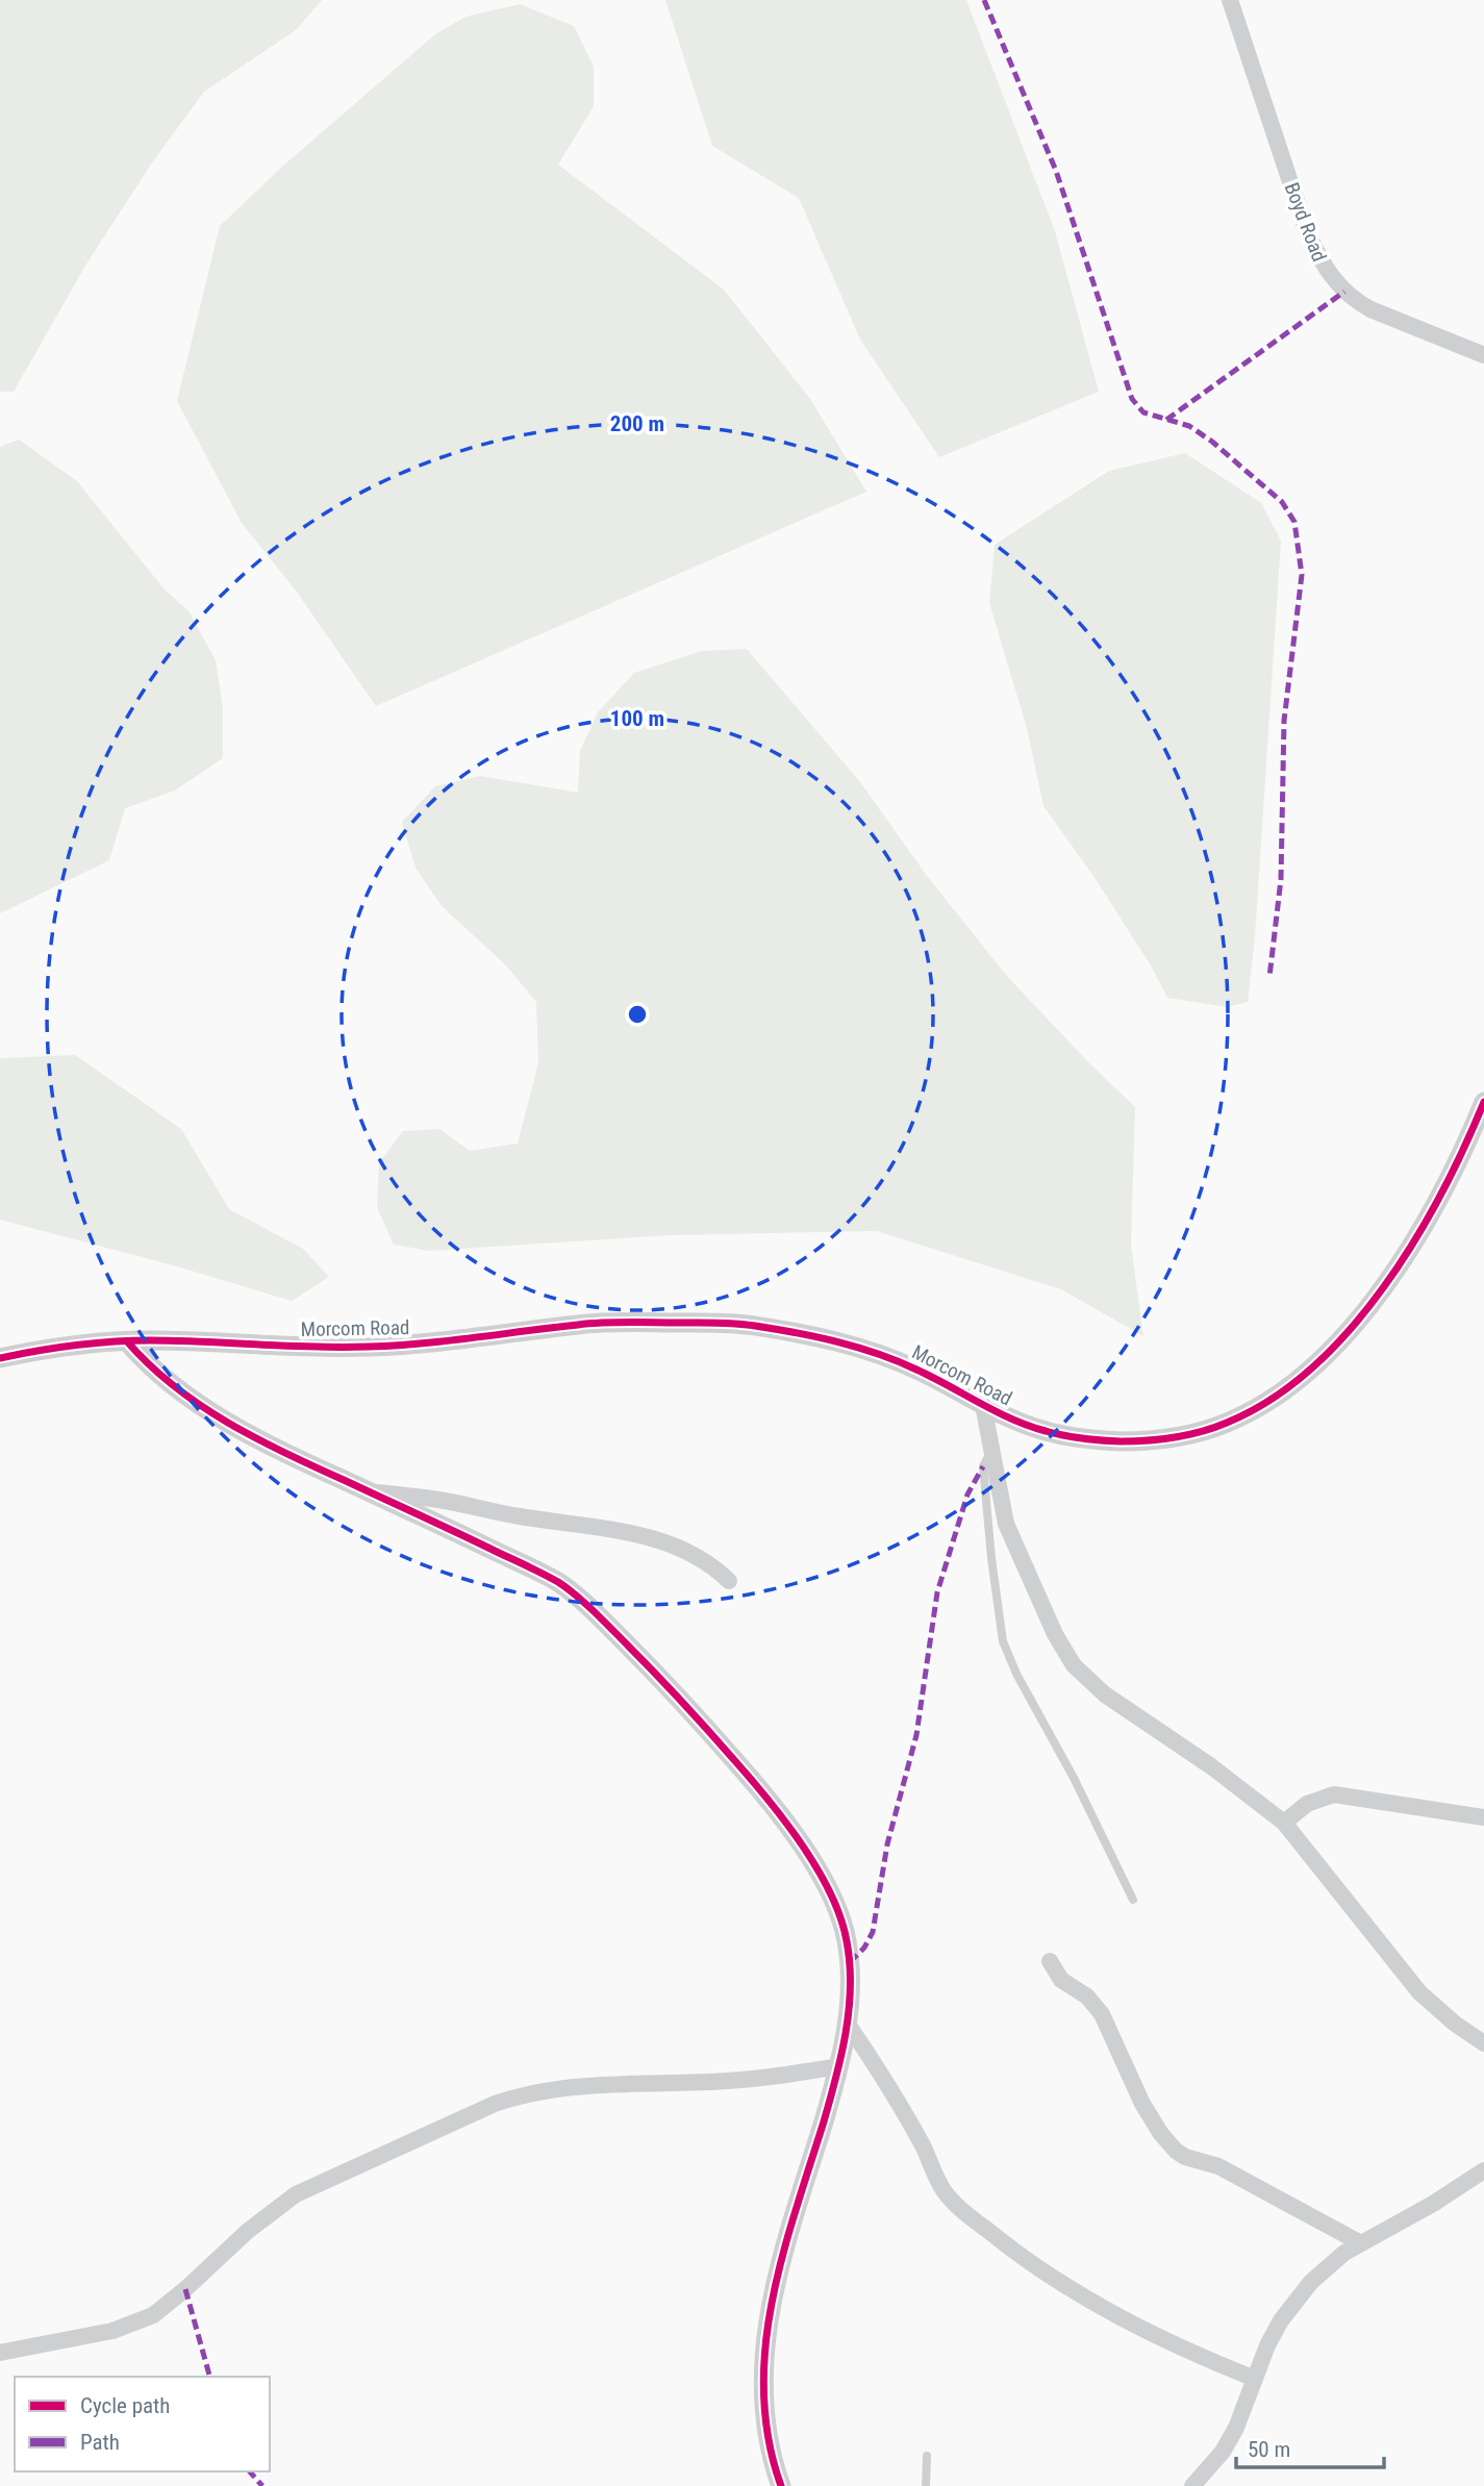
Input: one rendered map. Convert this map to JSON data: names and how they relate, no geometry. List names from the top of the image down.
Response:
{
  "streets": {
    "street": ["Boyd Road", "Morcom Road"]
  },
  "legend": ["Cycle path", "Path"],
  "scale_bar": "50 m",
  "rings": ["200 m", "100 m"]
}
